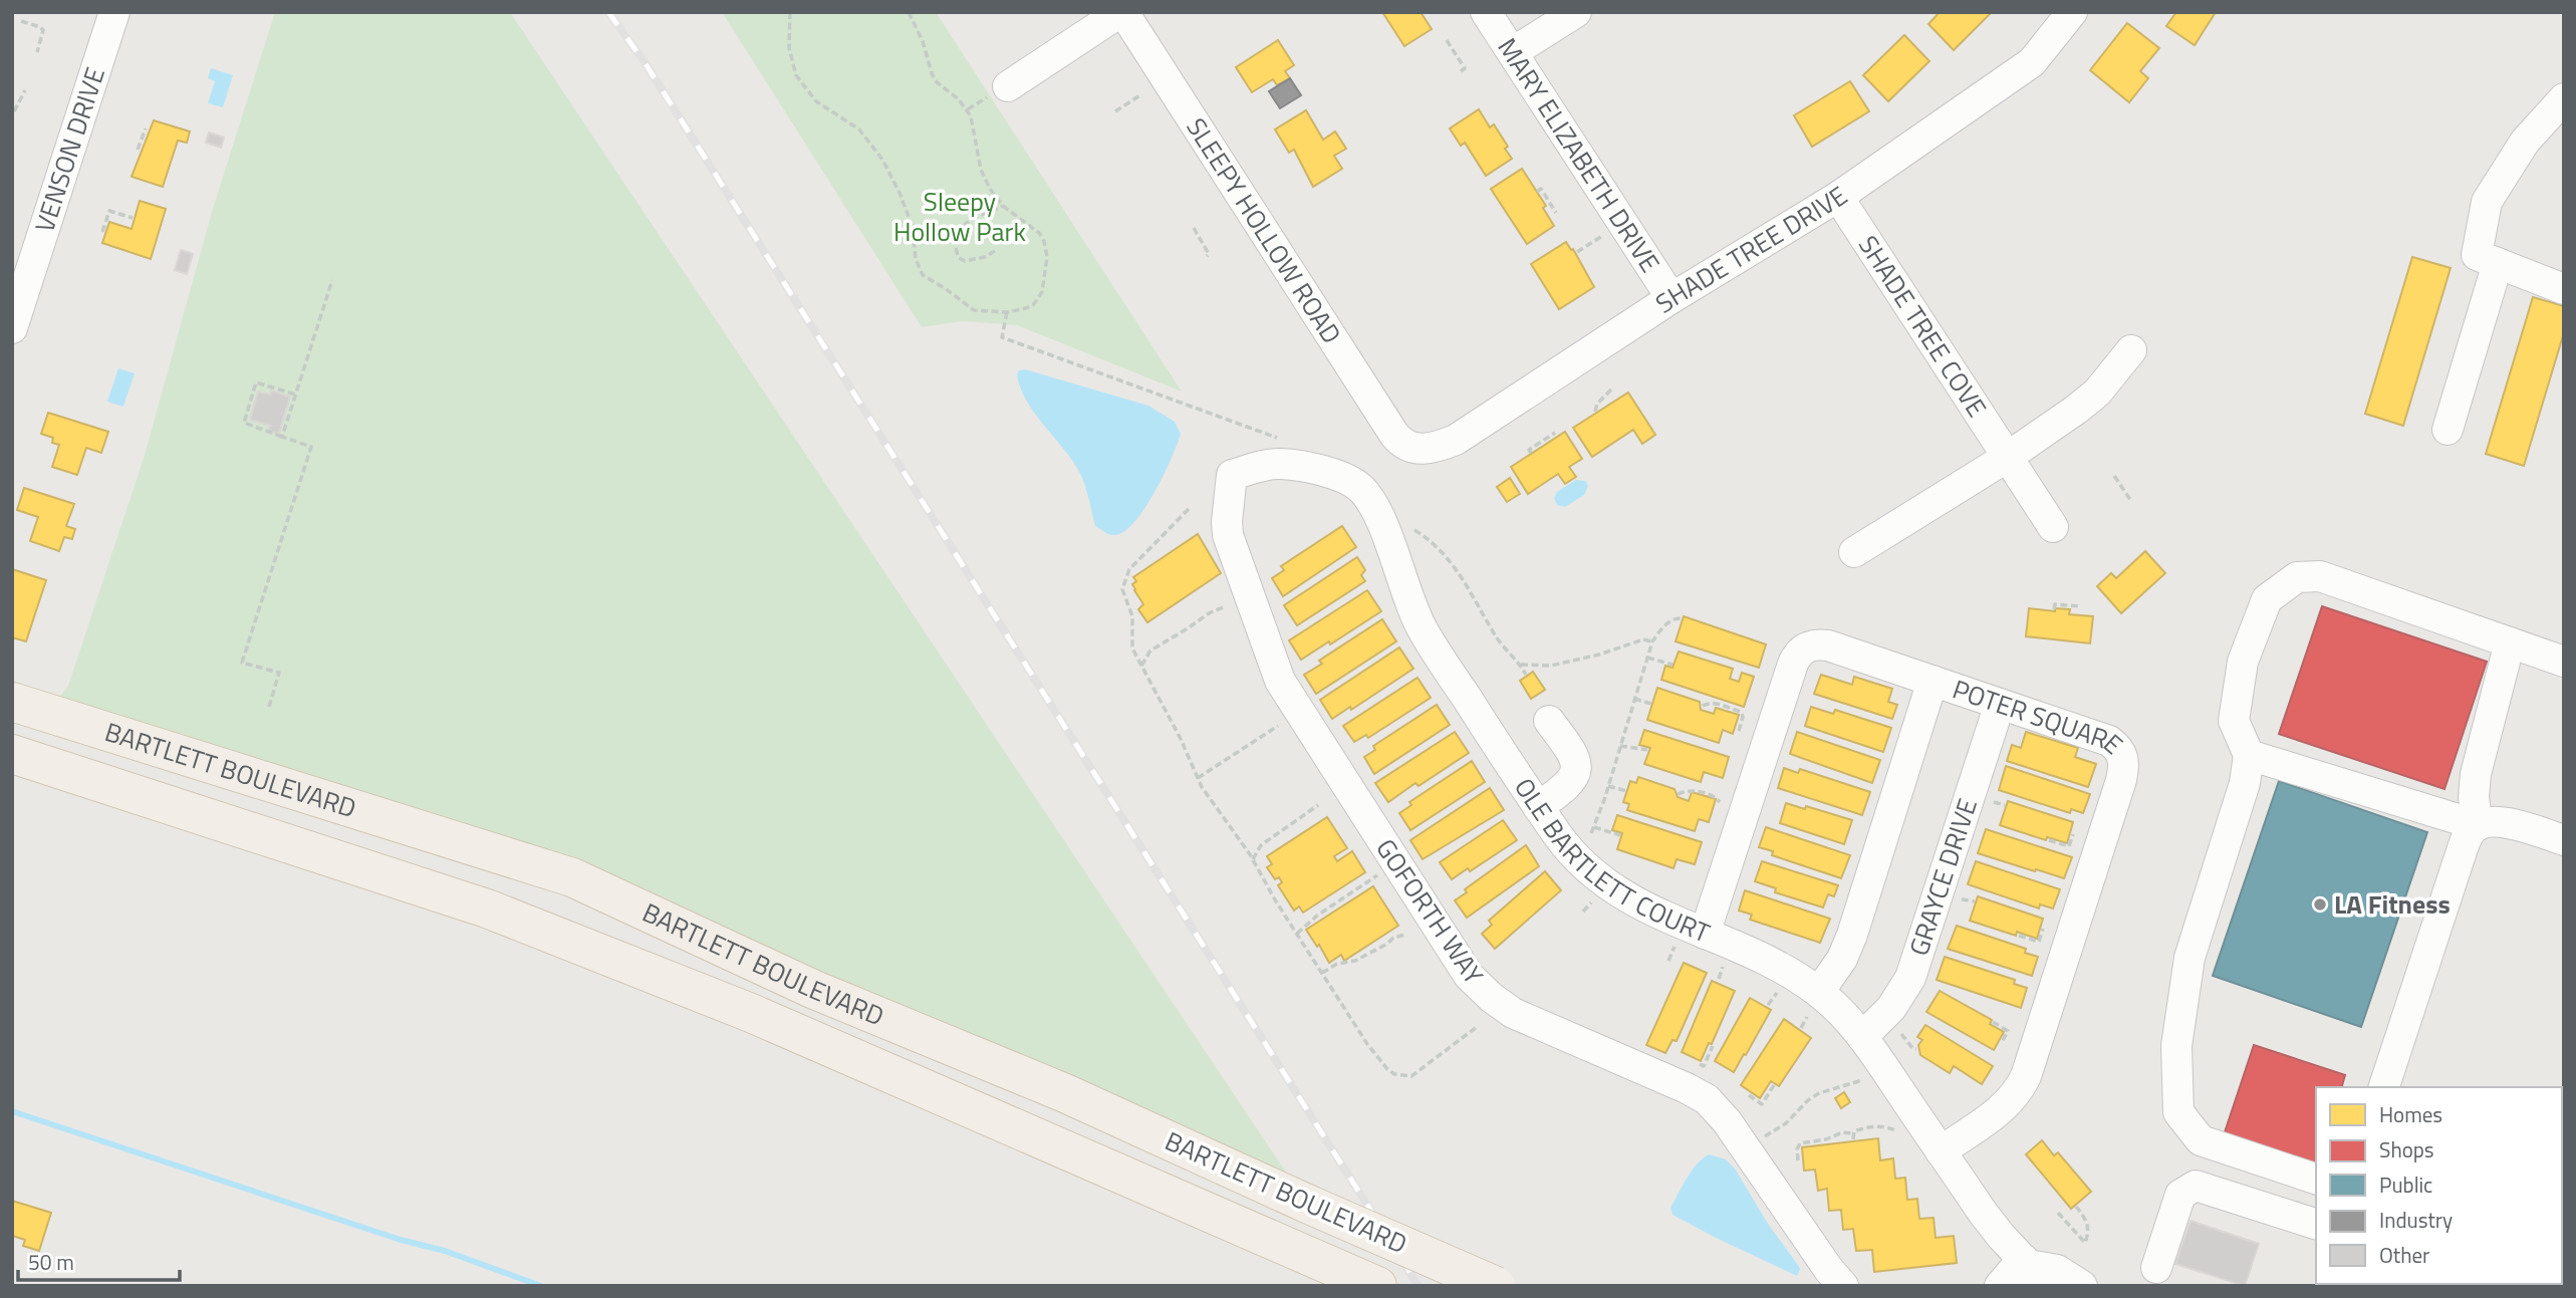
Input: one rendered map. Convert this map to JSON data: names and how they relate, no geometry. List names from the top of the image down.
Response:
{
  "streets": {
    "main road": ["BARTLETT BOULEVARD"],
    "street": [
      "VENSON DRIVE",
      "MARY ELIZABETH DRIVE",
      "SLEEPY HOLLOW ROAD",
      "SHADE TREE DRIVE",
      "SHADE TREE COVE",
      "POTER SQUARE",
      "OLE BARTLETT COURT",
      "GRAYCE DRIVE",
      "GOFORTH WAY"
    ]
  },
  "crossings": [
    ["MARY ELIZABETH DRIVE", "SHADE TREE DRIVE"],
    ["SLEEPY HOLLOW ROAD", "SHADE TREE DRIVE"],
    ["SHADE TREE DRIVE", "SHADE TREE COVE"],
    ["POTER SQUARE", "OLE BARTLETT COURT"],
    ["POTER SQUARE", "GRAYCE DRIVE"],
    ["OLE BARTLETT COURT", "GRAYCE DRIVE"],
    ["OLE BARTLETT COURT", "GOFORTH WAY"]
  ],
  "parks": ["Sleepy Hollow Park"],
  "places": ["LA Fitness"],
  "legend": [
    "Homes",
    "Shops",
    "Public",
    "Industry",
    "Other"
  ],
  "scale_bar": "50 m"
}
